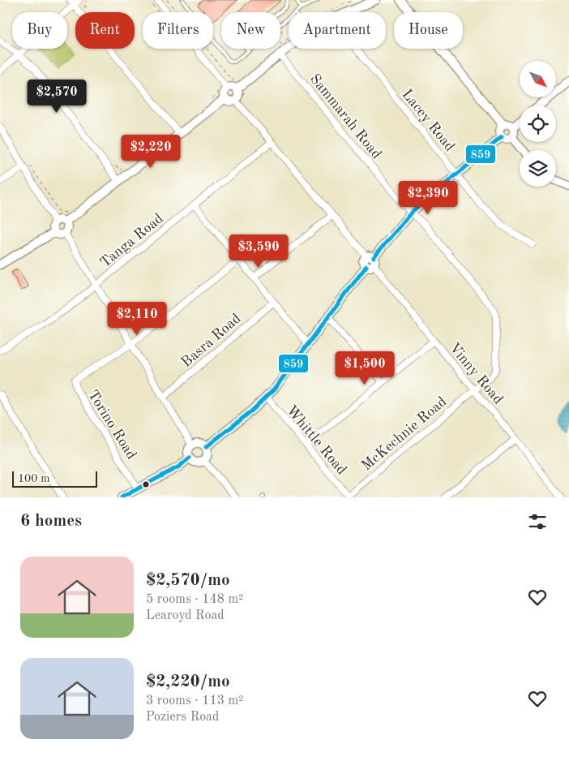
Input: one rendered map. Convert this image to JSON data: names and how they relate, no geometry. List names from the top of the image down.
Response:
{
  "streets": {
    "street": [
      "Sammarah Road",
      "Lacey Road",
      "Tanga Road",
      "Basra Road",
      "Vinny Road",
      "Torino Road",
      "McKechnie Road",
      "Whittle Road"
    ]
  },
  "crossings": [
    ["Sammarah Road", "Vinny Road"],
    ["Sammarah Road", "McKechnie Road"],
    ["Tanga Road", "Vinny Road"],
    ["Vinny Road", "McKechnie Road"],
    ["McKechnie Road", "Whittle Road"]
  ],
  "lines": ["transit line 859"],
  "scale_bar": "100 m",
  "north": "bottom right",
  "page": {
    "chip": [
      "Buy",
      "Rent",
      "Filters",
      "New",
      "Apartment",
      "House"
    ],
    "price": [
      "$2,570",
      "$2,220",
      "$2,390",
      "$3,590",
      "$2,110",
      "$1,500"
    ],
    "scale": "100 m",
    "heading": "6 homes",
    "list": [
      {
        "name": "$2,570/mo",
        "note": "5 rooms · 148 m² · Learoyd Road"
      },
      {
        "name": "$2,220/mo",
        "note": "3 rooms · 113 m² · Poziers Road"
      }
    ]
  }
}
